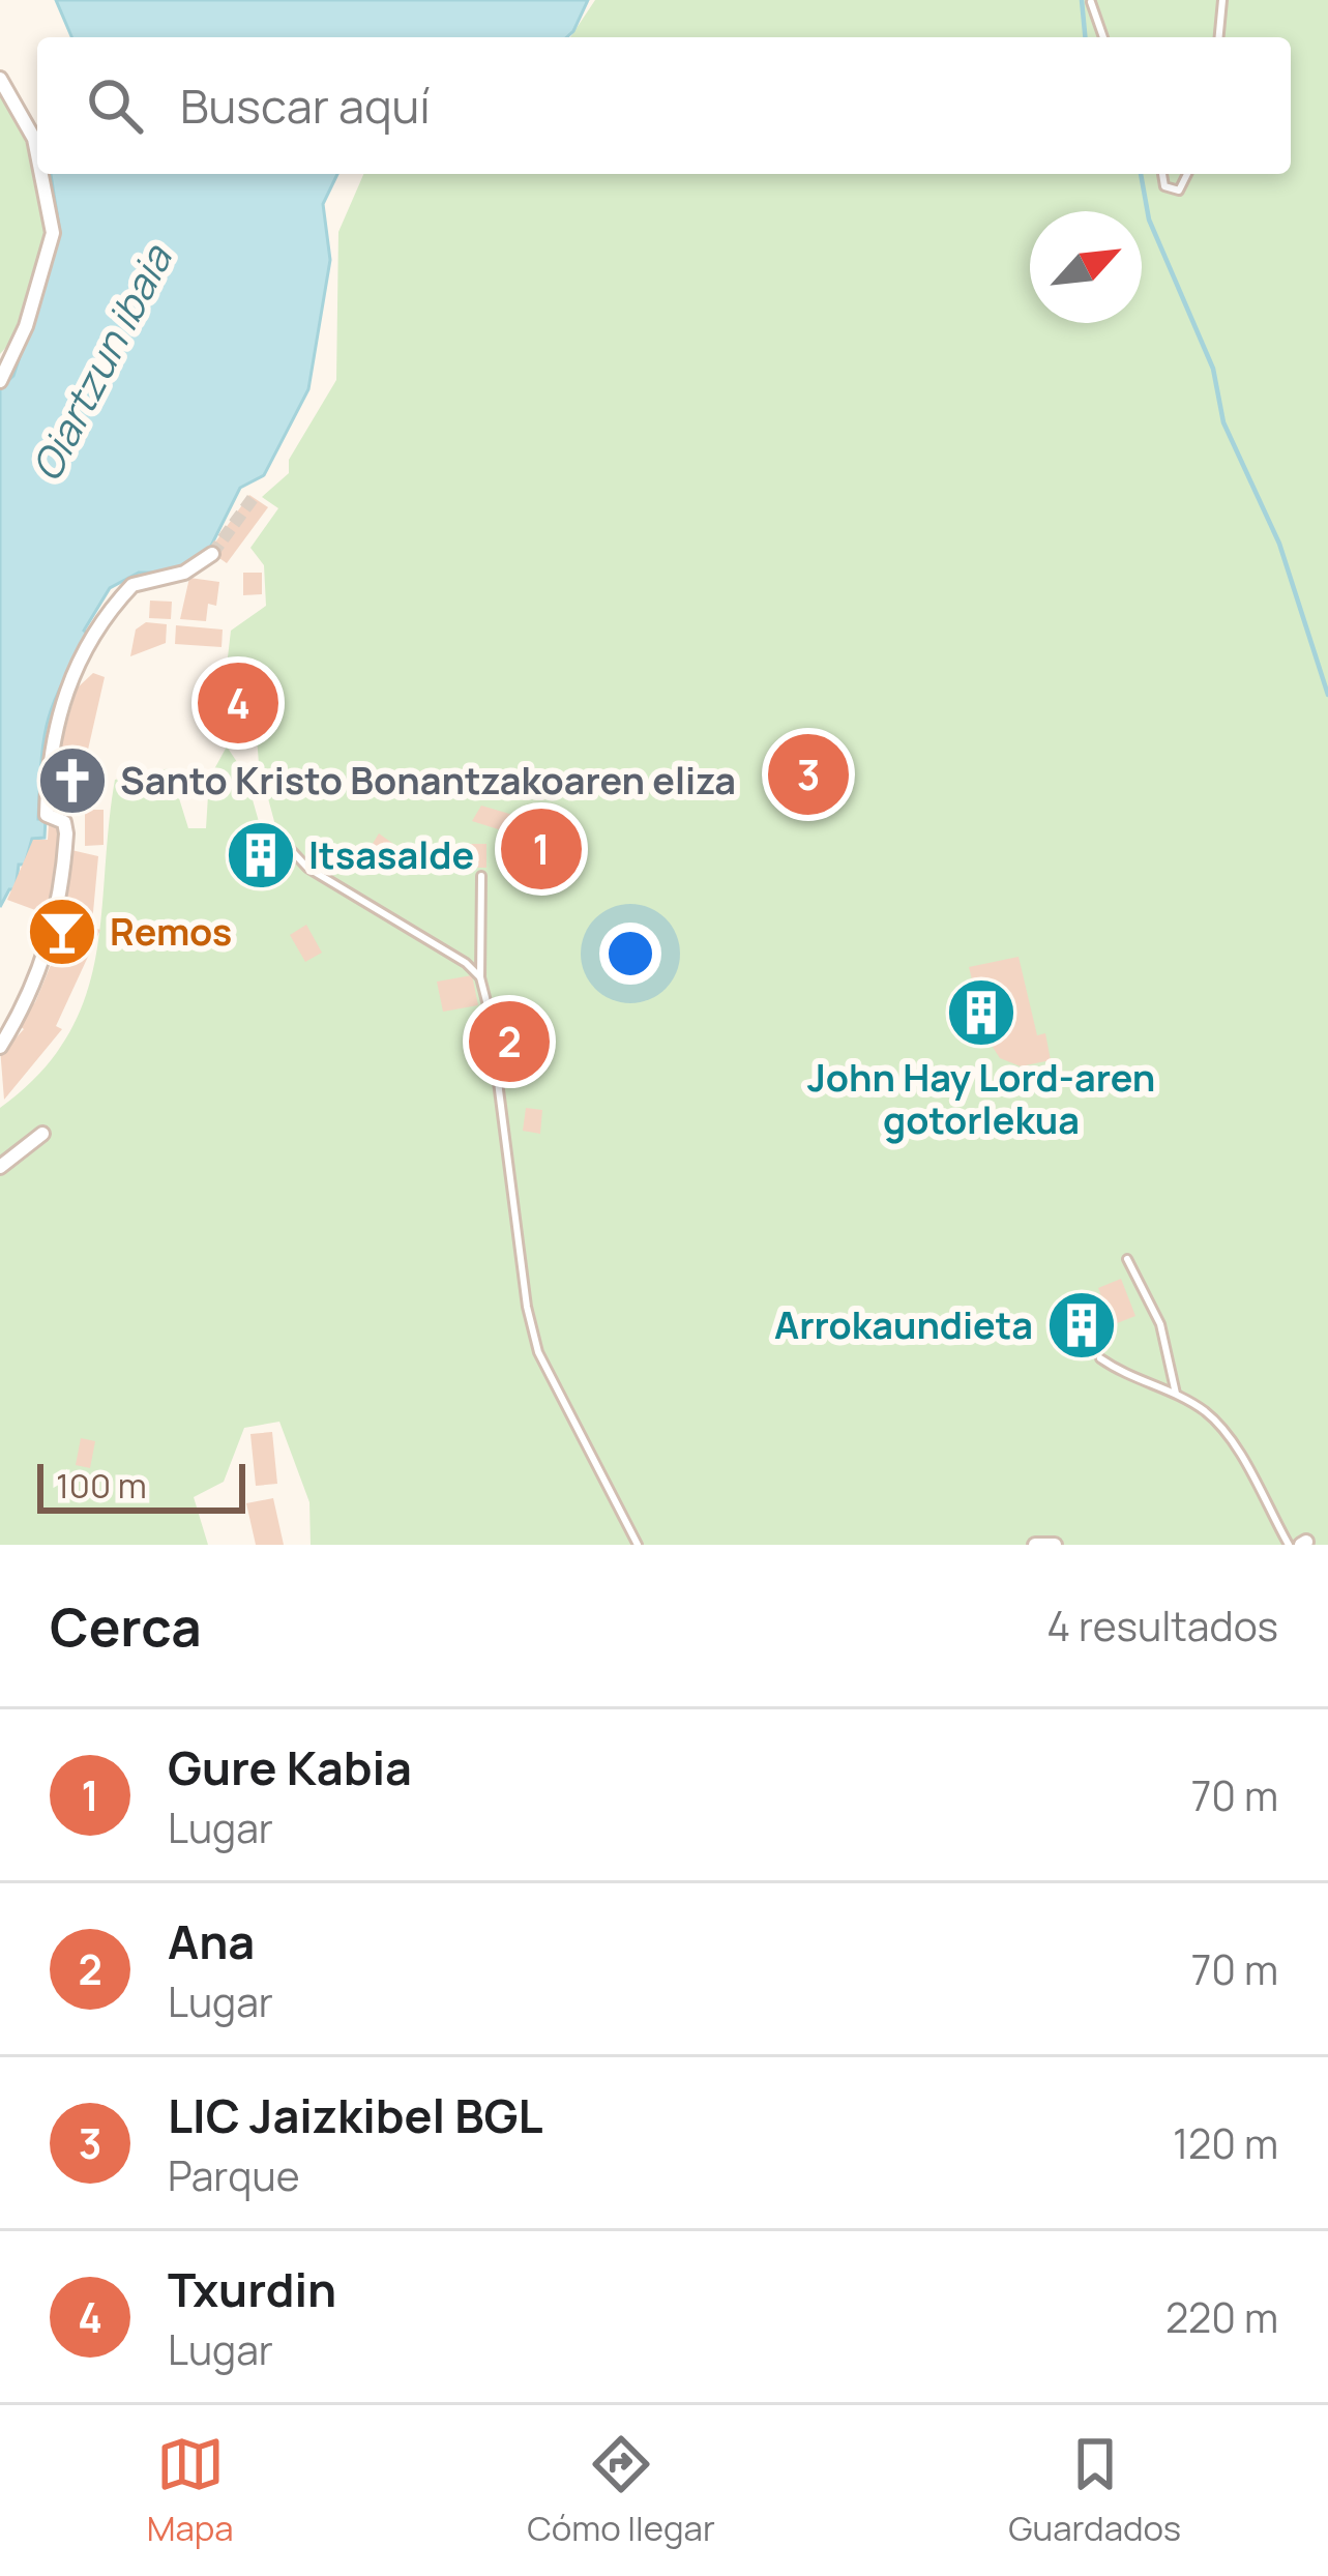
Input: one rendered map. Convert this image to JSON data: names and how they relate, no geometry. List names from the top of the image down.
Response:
{
  "water": ["Oiartzun ibaia"],
  "places": {
    "church": ["Santo Kristo Bonantzakoaren eliza"],
    "building": ["Itsasalde", "John Hay Lord-aren gotorlekua", "Arrokaundieta"],
    "bar": ["Remos"]
  },
  "scale_bar": "100 m",
  "north": "top right",
  "page": {
    "search": "Buscar aquí",
    "pins": [
      "4",
      "3",
      "1",
      "2"
    ],
    "scale": "100 m",
    "heading": ["Cerca", "4 resultados"],
    "list": [
      {
        "mark": "1",
        "name": "Gure Kabia",
        "note": "Lugar",
        "value": "70 m"
      },
      {
        "mark": "2",
        "name": "Ana",
        "note": "Lugar",
        "value": "70 m"
      },
      {
        "mark": "3",
        "name": "LIC Jaizkibel BGL",
        "note": "Parque",
        "value": "120 m"
      },
      {
        "mark": "4",
        "name": "Txurdin",
        "note": "Lugar",
        "value": "220 m"
      }
    ],
    "nav": ["Mapa", "Cómo llegar", "Guardados"]
  }
}
